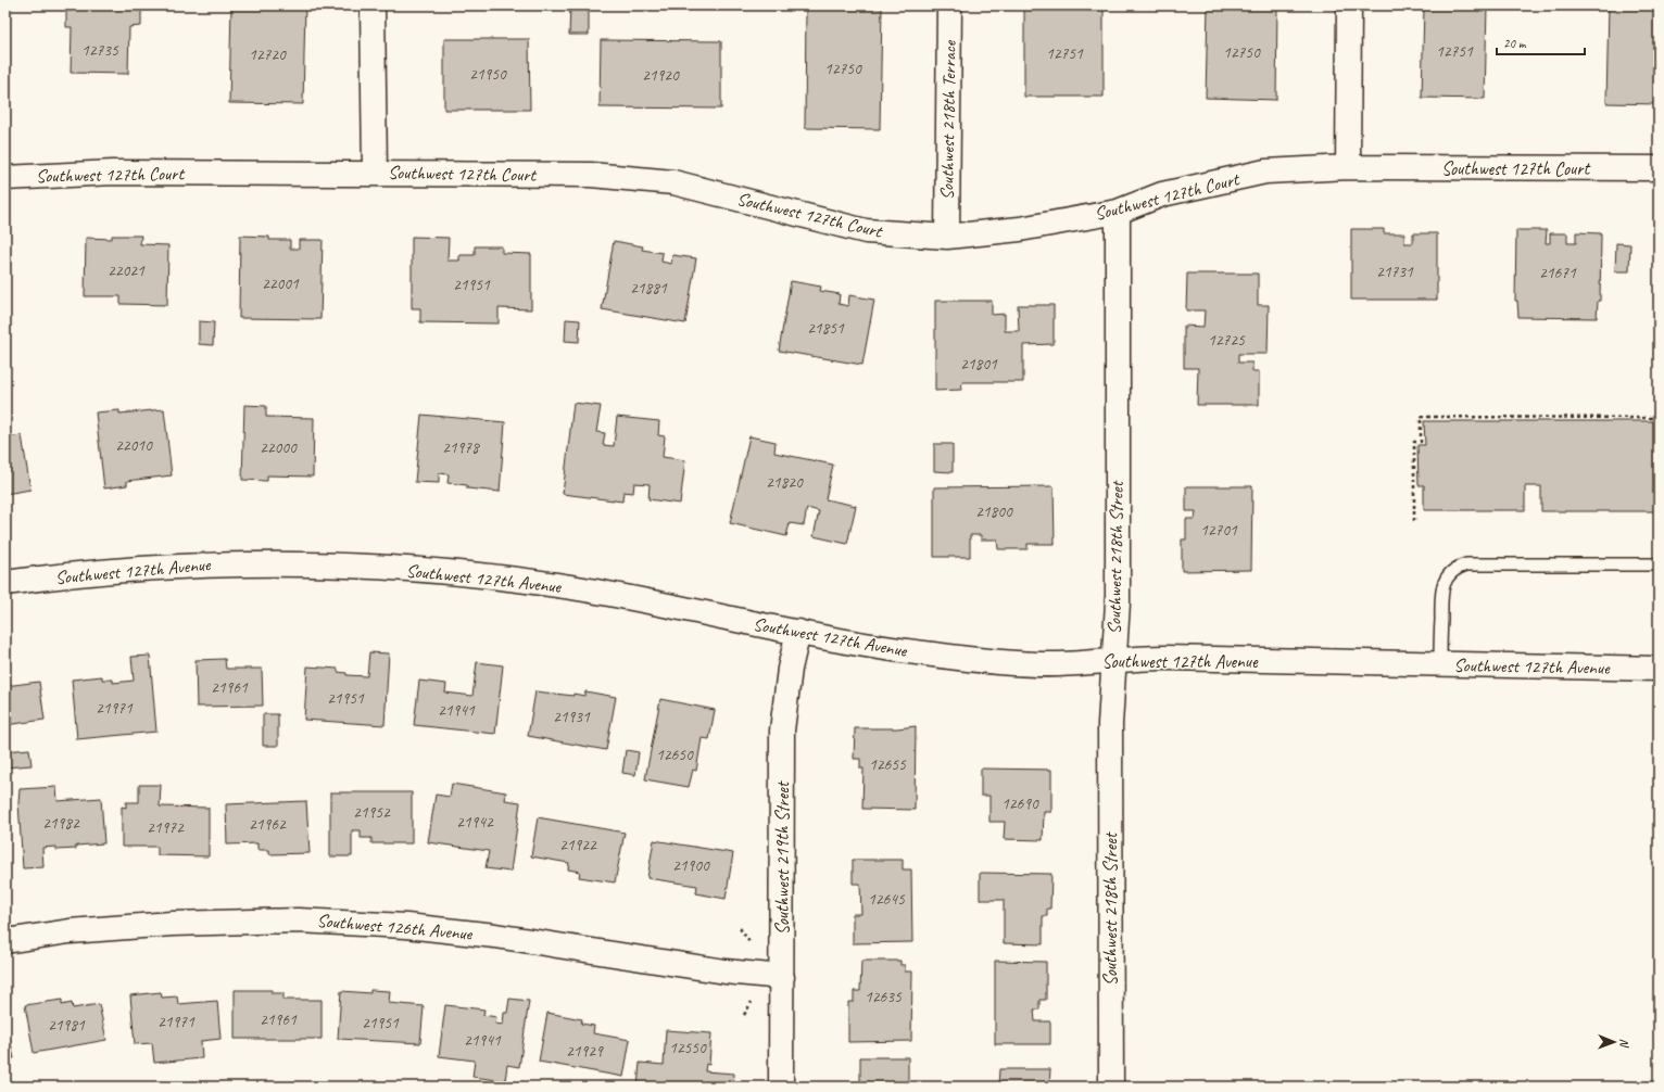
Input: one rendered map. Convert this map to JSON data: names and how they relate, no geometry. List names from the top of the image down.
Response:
{
  "streets": {
    "street": [
      "Southwest 218th Terrace",
      "Southwest 127th Court",
      "Southwest 218th Street",
      "Southwest 127th Avenue",
      "Southwest 219th Street",
      "Southwest 126th Avenue"
    ]
  },
  "crossings": [
    ["Southwest 218th Terrace", "Southwest 127th Court"],
    ["Southwest 127th Court", "Southwest 218th Street"],
    ["Southwest 218th Street", "Southwest 127th Avenue"],
    ["Southwest 127th Avenue", "Southwest 219th Street"],
    ["Southwest 219th Street", "Southwest 126th Avenue"]
  ],
  "house_numbers": [
    "12735",
    "12751",
    "12750",
    "12751",
    "12720",
    "12750",
    "21950",
    "21920",
    "22021",
    "21731",
    "21671",
    "22001",
    "21951",
    "21881",
    "21851",
    "12725",
    "21801",
    "22010",
    "22000",
    "21978",
    "21820",
    "21800",
    "12701",
    "21961",
    "21951",
    "21971",
    "21941",
    "21931",
    "12650",
    "12655",
    "12690",
    "21952",
    "21942",
    "21982",
    "21962",
    "21972",
    "21922",
    "21900",
    "12645",
    "12635",
    "21961",
    "21971",
    "21951",
    "21981",
    "21941",
    "12550",
    "21929"
  ],
  "scale_bar": "20 m",
  "north": "right"
}
